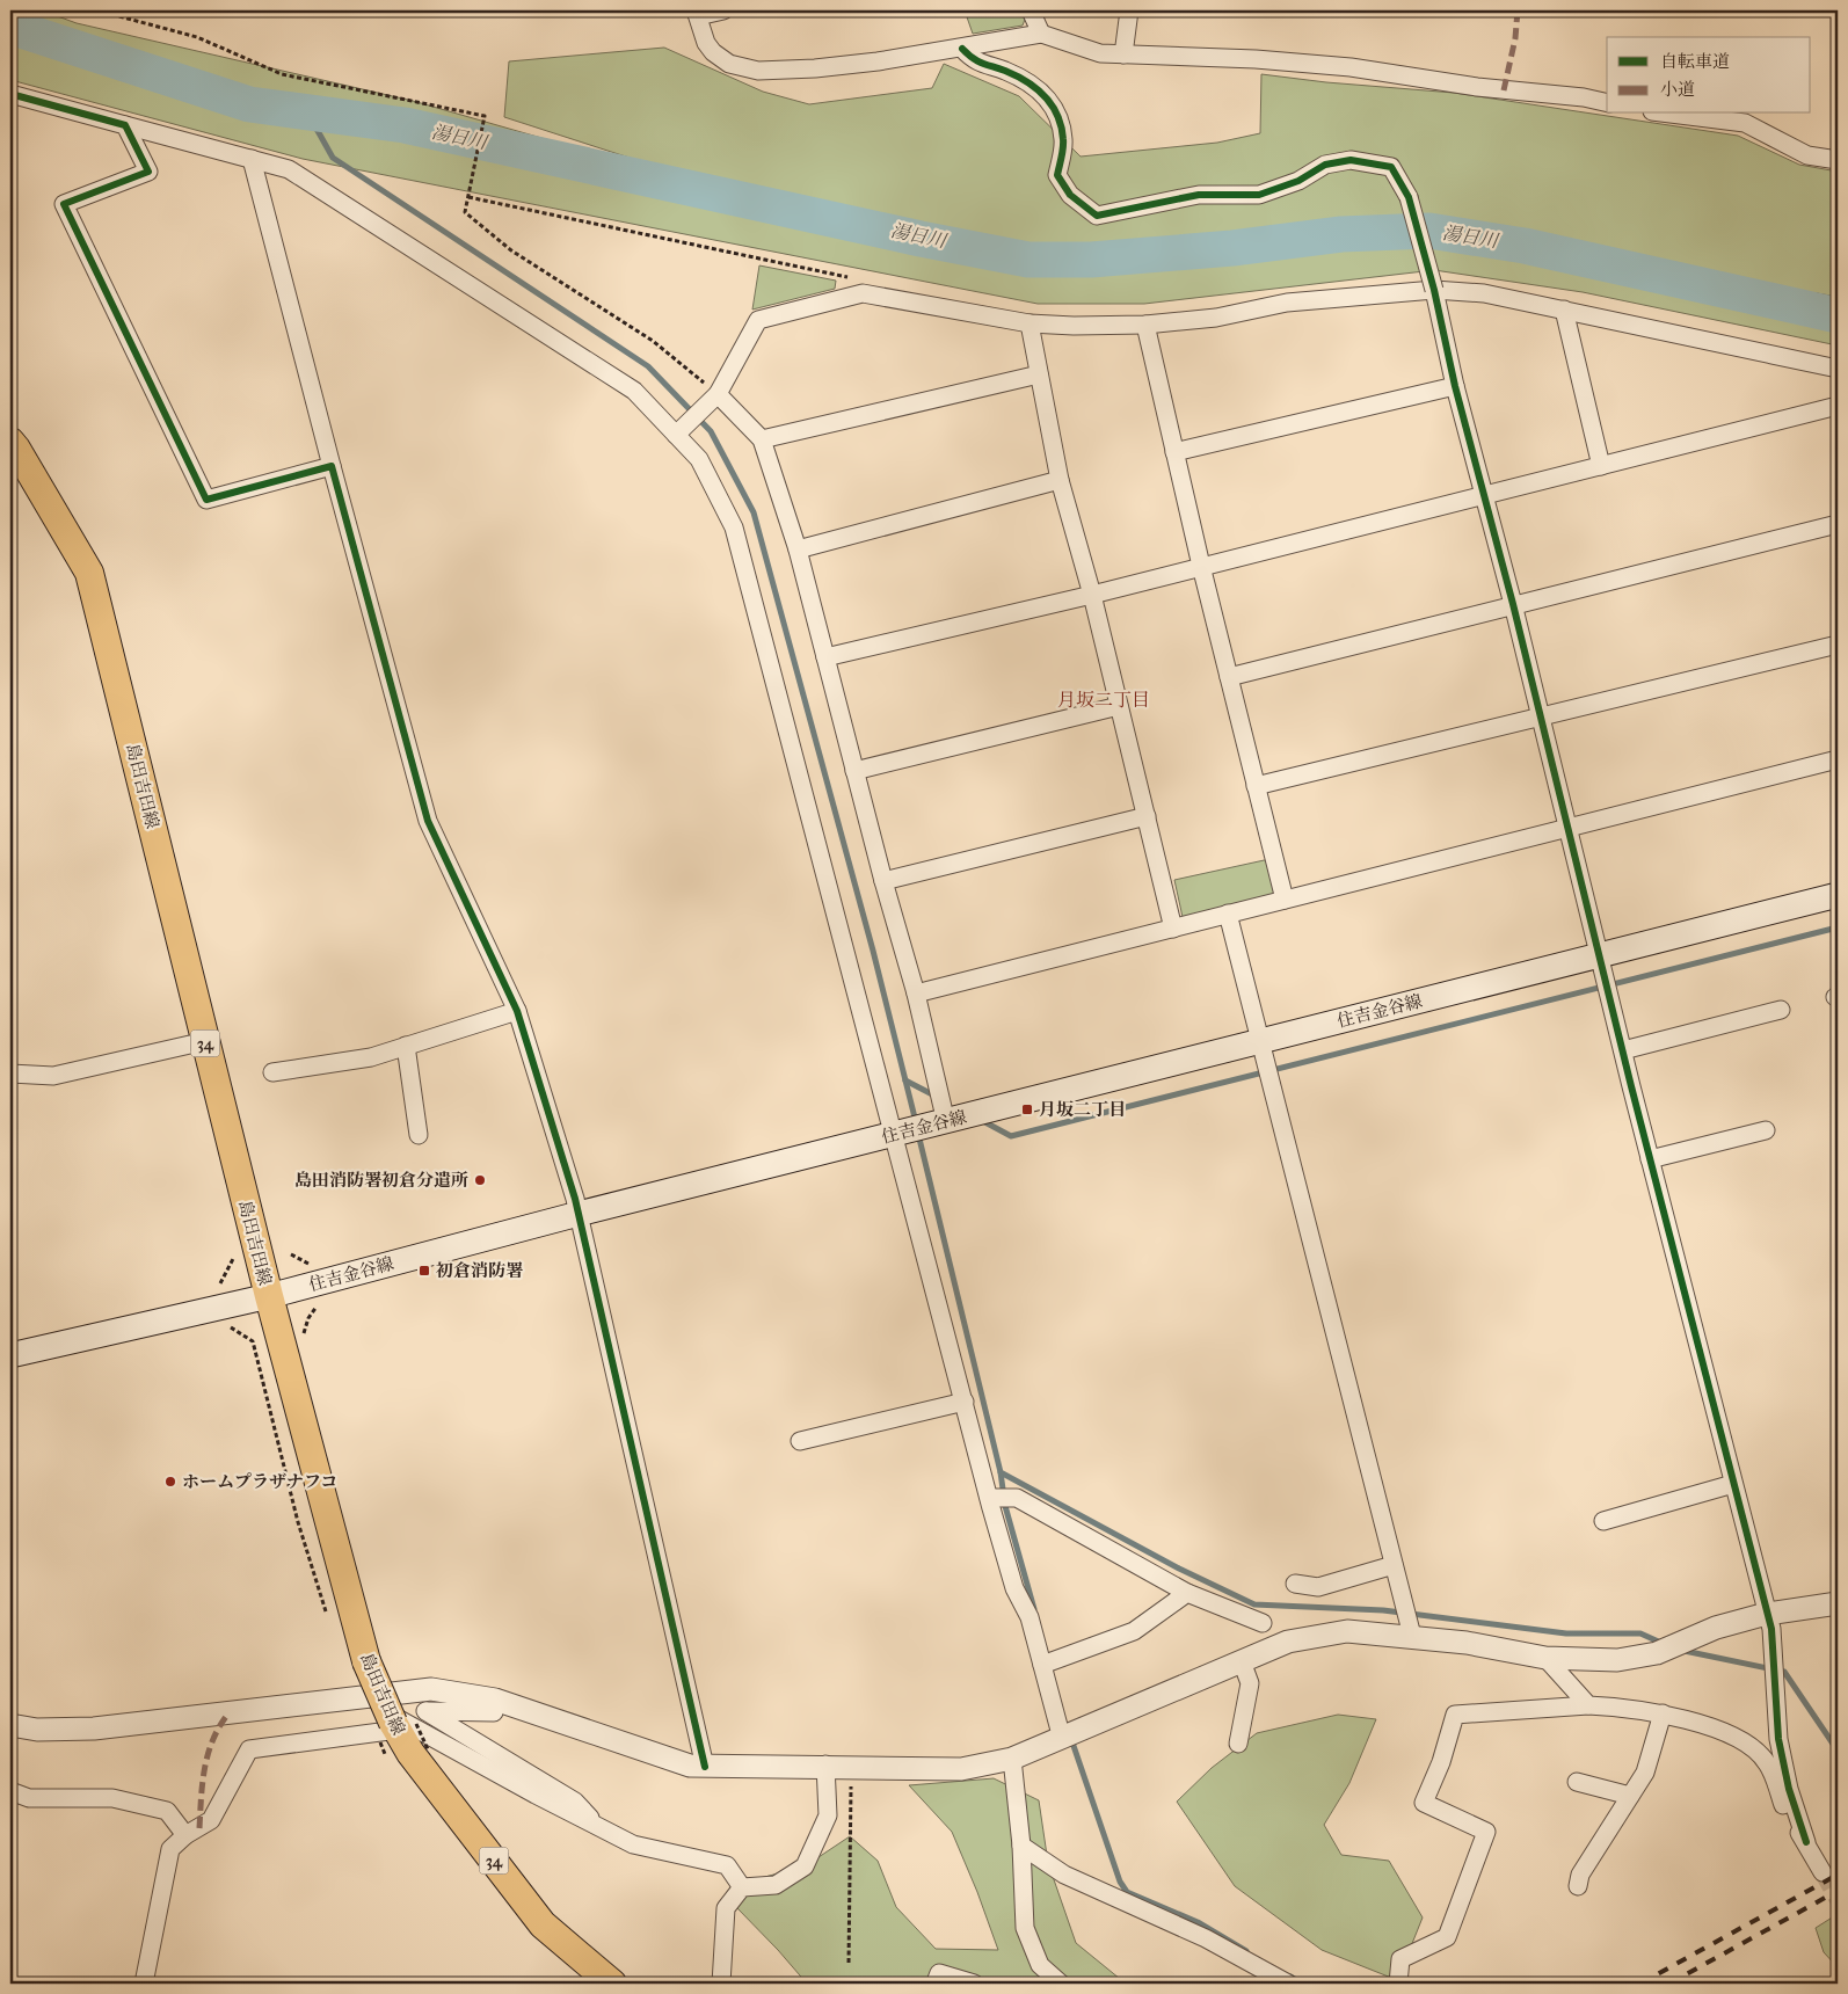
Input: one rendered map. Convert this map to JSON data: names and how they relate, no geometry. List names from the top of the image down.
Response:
{
  "streets": {
    "main road": ["島田吉田線", "住吉金谷線", "34"]
  },
  "crossings": [
    ["島田吉田線", "住吉金谷線"]
  ],
  "districts": ["月坂二丁目"],
  "water": ["湯日川"],
  "places": {
    "transit": ["月坂二丁目", "初倉消防署"],
    "other": ["島田消防署初倉分遣所", "ホームプラザナフコ"]
  },
  "legend": ["自転車道", "小道"]
}
